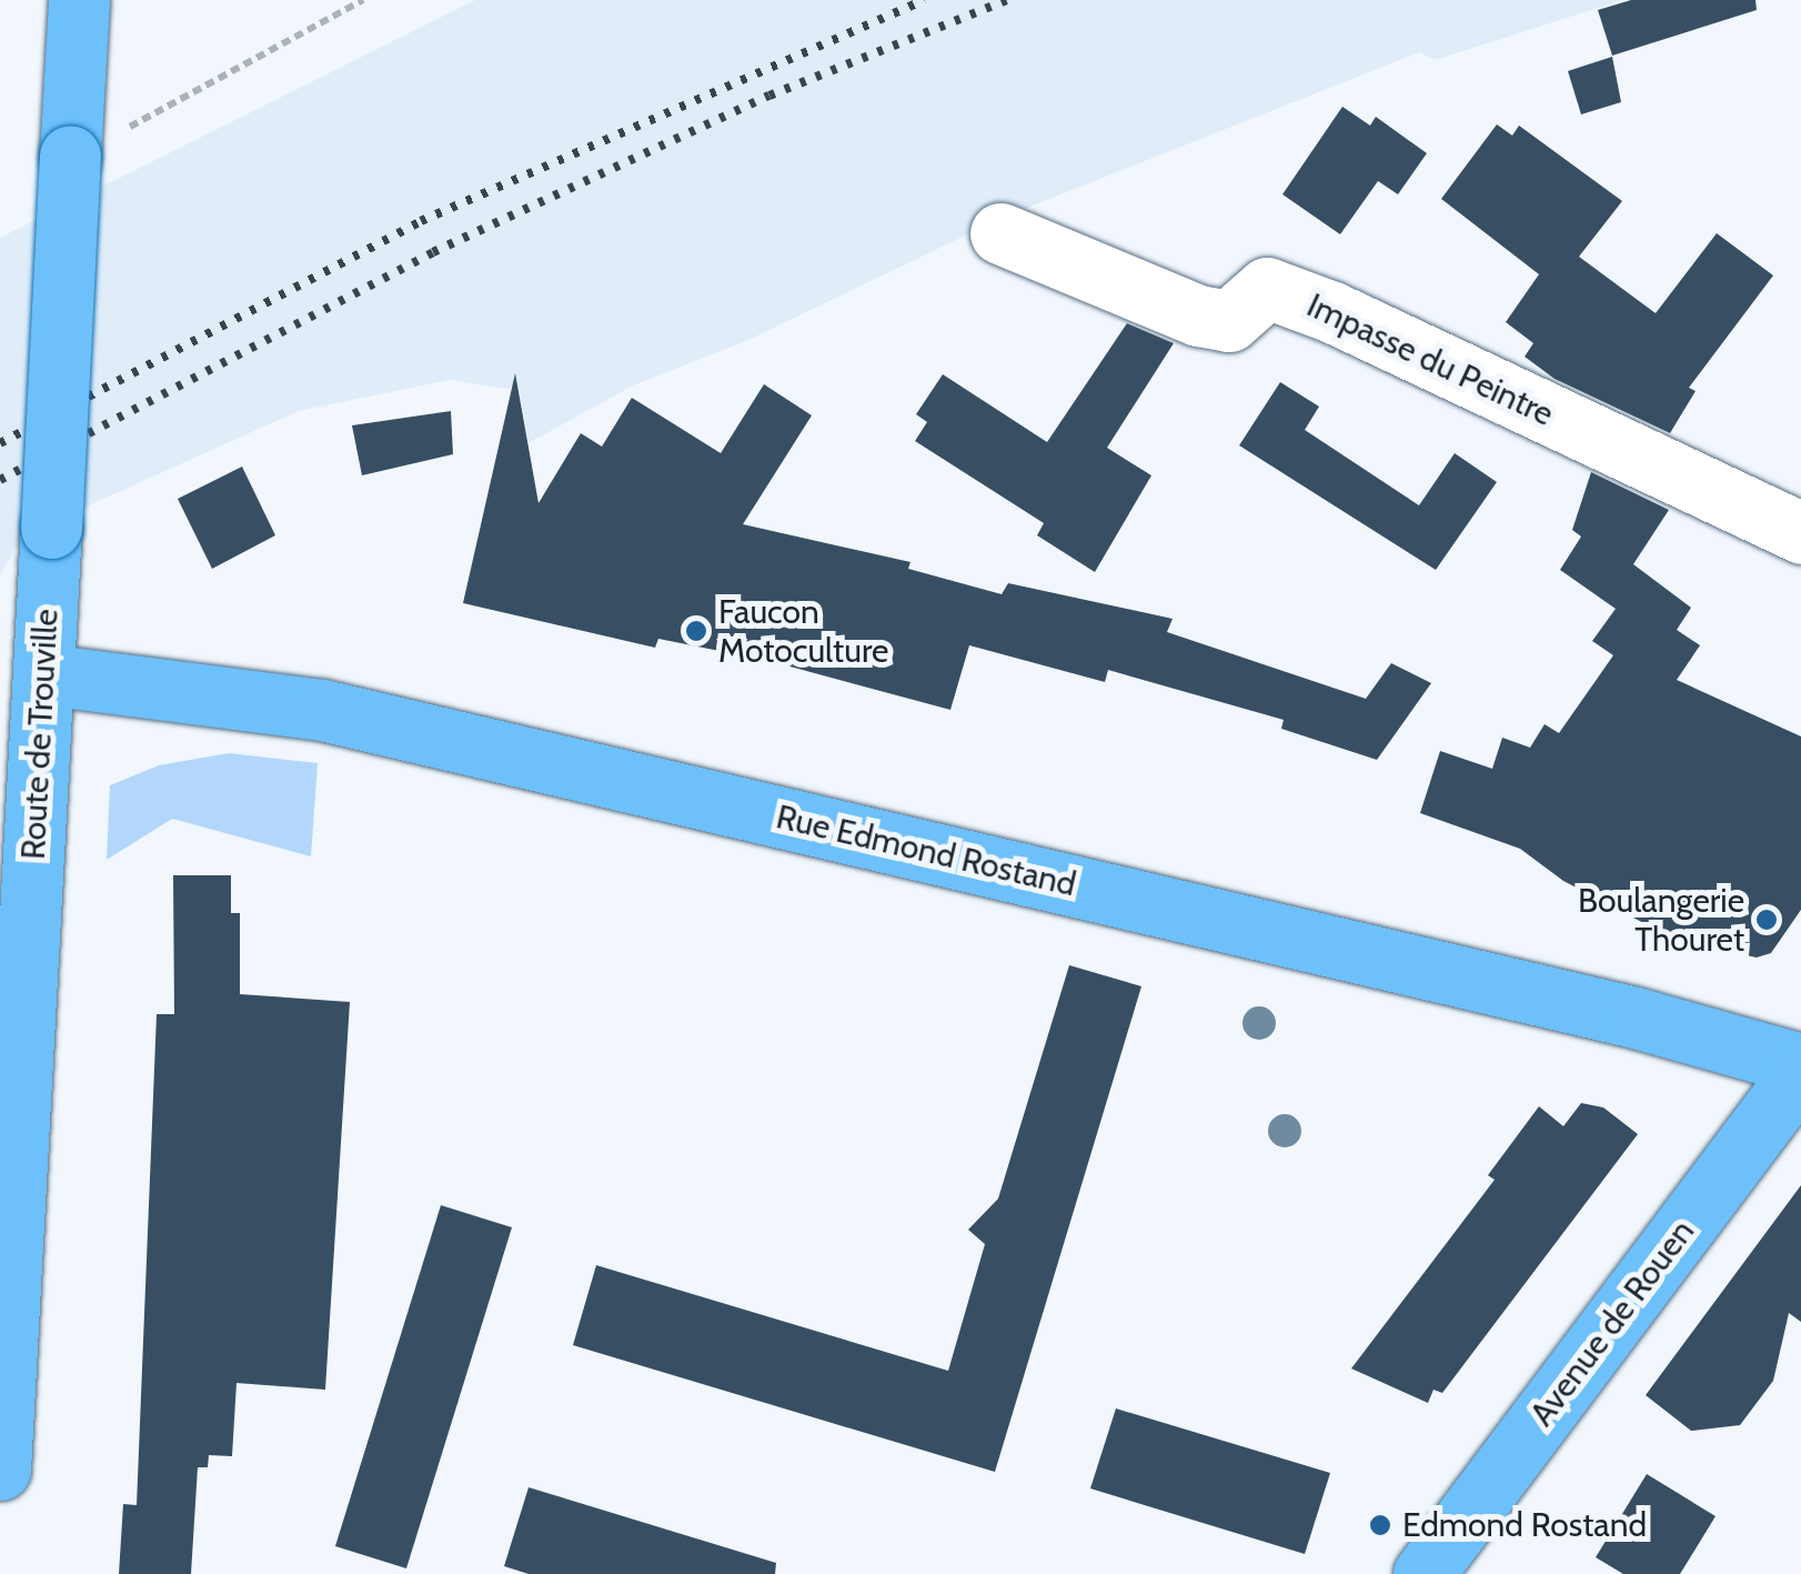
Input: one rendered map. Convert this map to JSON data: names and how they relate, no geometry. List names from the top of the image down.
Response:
{
  "streets": {
    "main road": ["Route de Trouville", "Rue Edmond Rostand", "Avenue de Rouen"],
    "street": ["Impasse du Peintre"]
  },
  "crossings": [
    ["Route de Trouville", "Rue Edmond Rostand"],
    ["Rue Edmond Rostand", "Avenue de Rouen"]
  ],
  "places": ["Faucon Motoculture", "Boulangerie Thouret", "Edmond Rostand"]
}
